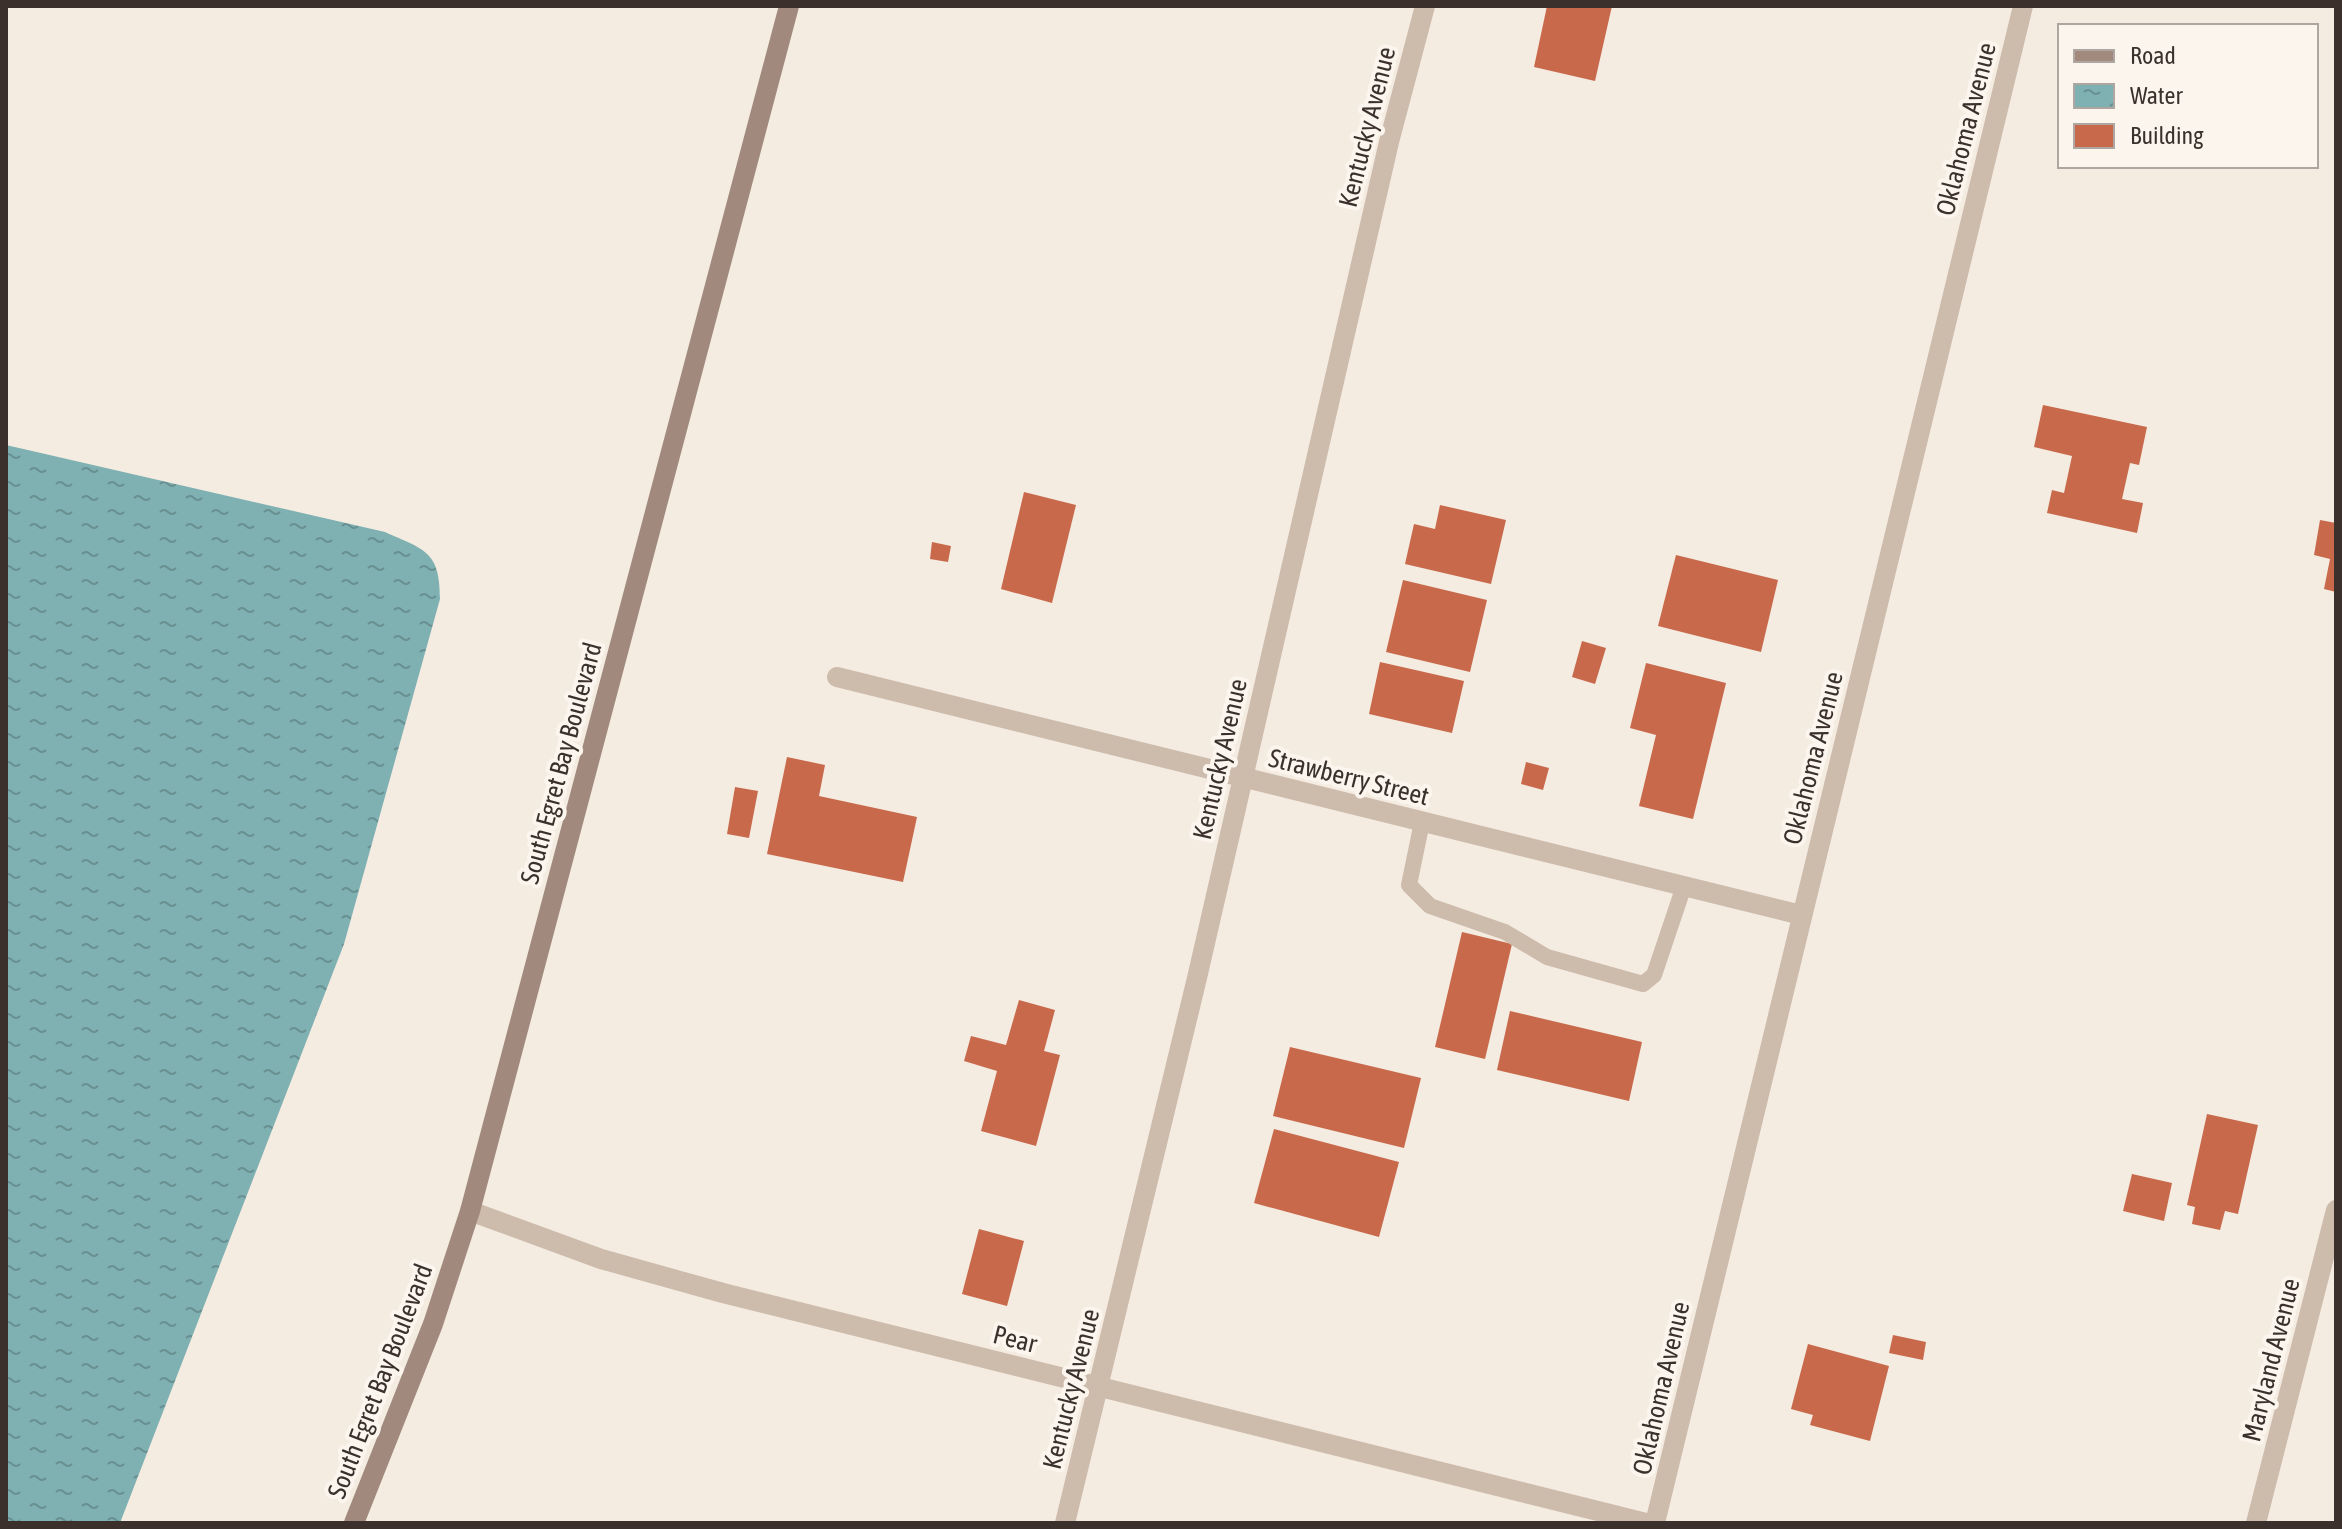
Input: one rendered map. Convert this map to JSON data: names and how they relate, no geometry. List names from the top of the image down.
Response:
{
  "streets": {
    "main road": ["South Egret Bay Boulevard"],
    "street": [
      "Kentucky Avenue",
      "Oklahoma Avenue",
      "Strawberry Street",
      "Pear",
      "Maryland Avenue"
    ]
  },
  "crossings": [
    ["Kentucky Avenue", "Strawberry Street"],
    ["Kentucky Avenue", "Pear"],
    ["Oklahoma Avenue", "Strawberry Street"],
    ["South Egret Bay Boulevard", "Pear"]
  ],
  "legend": ["Road", "Water", "Building"]
}
